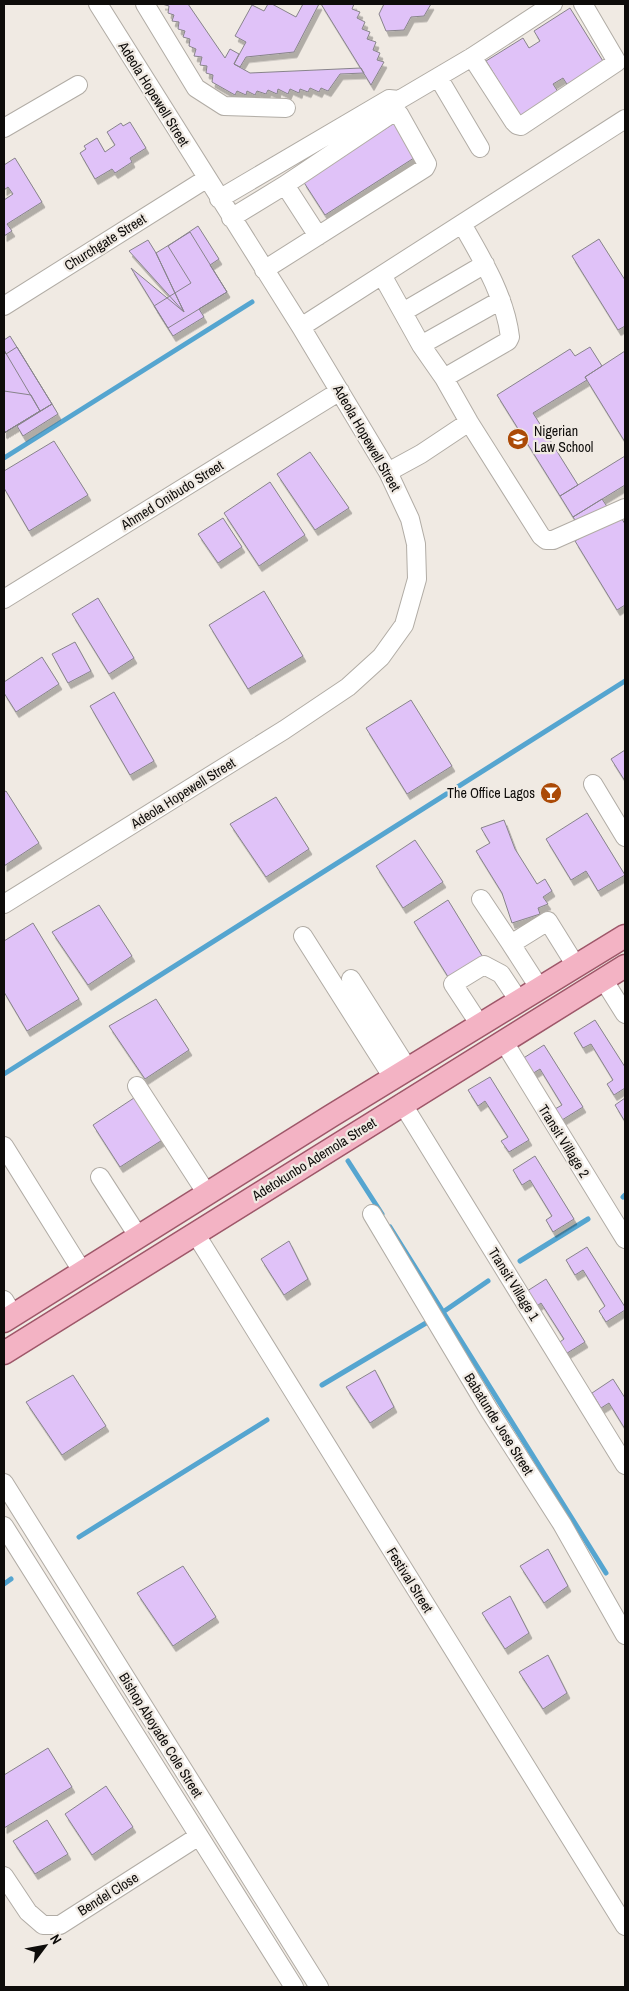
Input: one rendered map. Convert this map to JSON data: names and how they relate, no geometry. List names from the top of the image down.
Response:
{
  "streets": {
    "main road": ["Adetokunbo Ademola Street"],
    "street": [
      "Adeola Hopewell Street",
      "Churchgate Street",
      "Ahmed Onibudo Street",
      "Transit Village 2",
      "Transit Village 1",
      "Babatunde Jose Street",
      "Festival Street",
      "Bishop Aboyade Cole Street",
      "Bendel Close"
    ]
  },
  "crossings": [
    ["Adeola Hopewell Street", "Churchgate Street"],
    ["Adeola Hopewell Street", "Ahmed Onibudo Street"],
    ["Transit Village 2", "Adetokunbo Ademola Street"],
    ["Adetokunbo Ademola Street", "Transit Village 1"],
    ["Adetokunbo Ademola Street", "Festival Street"],
    ["Bishop Aboyade Cole Street", "Bendel Close"]
  ],
  "places": {
    "school or university": ["Nigerian Law School"],
    "bar": ["The Office Lagos"]
  },
  "north": "top right"
}
